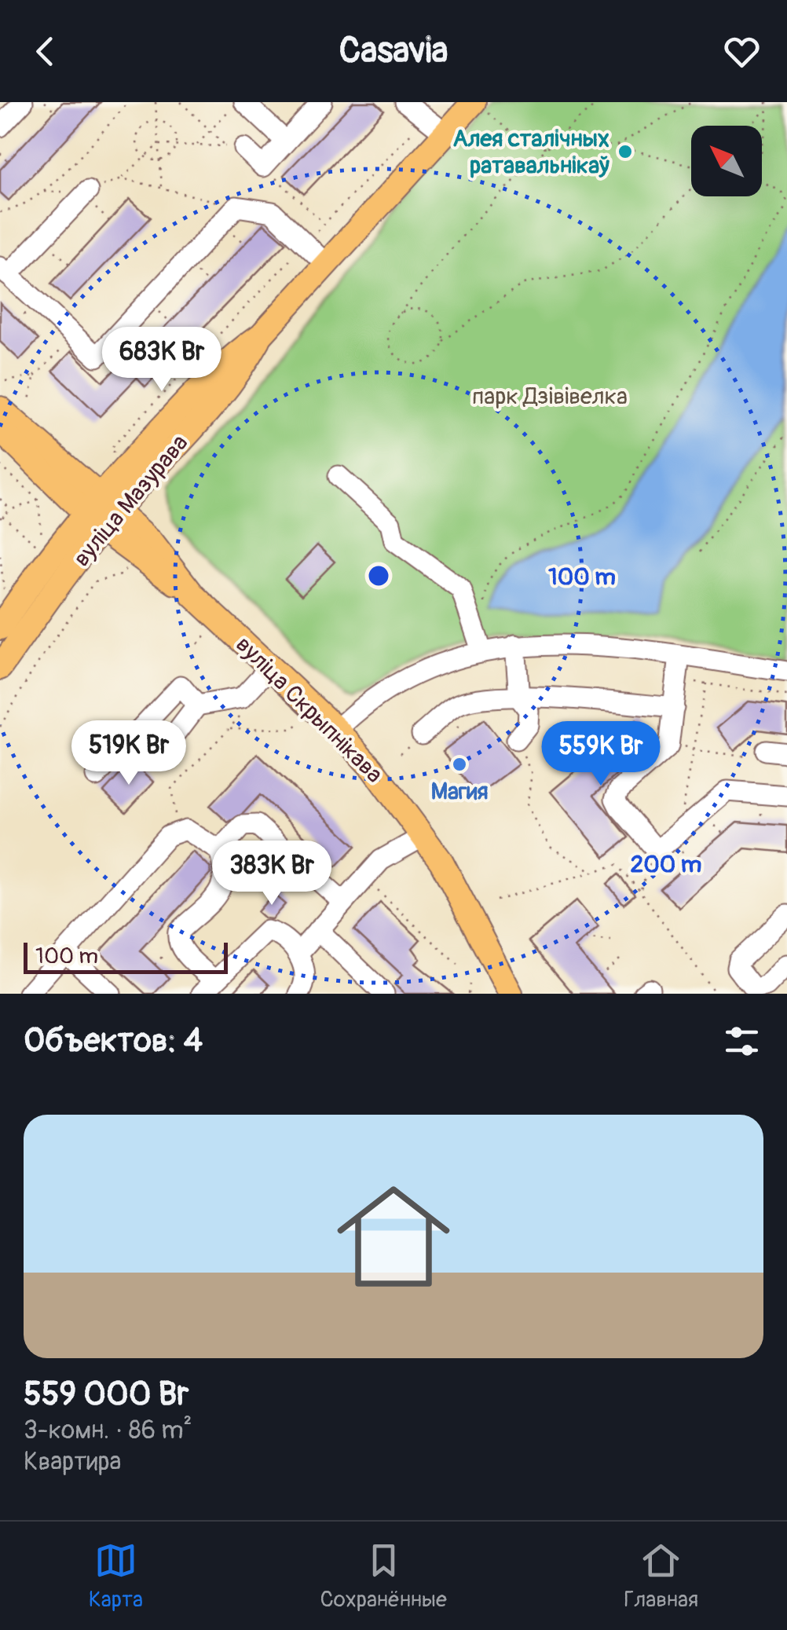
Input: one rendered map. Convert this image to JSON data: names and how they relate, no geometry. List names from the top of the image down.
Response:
{
  "streets": {
    "main road": ["вуліца Мазурава", "вуліца Скрыпнікава"]
  },
  "crossings": [
    ["вуліца Мазурава", "вуліца Скрыпнікава"]
  ],
  "parks": ["парк Дзівівелка"],
  "places": ["Алея сталічных ратавальнікаў", "Магия"],
  "scale_bar": "100 m",
  "north": "top left",
  "page": {
    "header": "Casavia",
    "price": [
      "683K Br",
      "519K Br",
      "559K Br",
      "383K Br"
    ],
    "scale": "100 m",
    "heading": "Объектов: 4",
    "list": [
      {
        "name": "559 000 Br",
        "note": "3-комн. · 86 m² · Квартира"
      }
    ],
    "tabs": ["Карта", "Сохранённые", "Главная"]
  },
  "rings": ["100 m", "200 m"]
}
